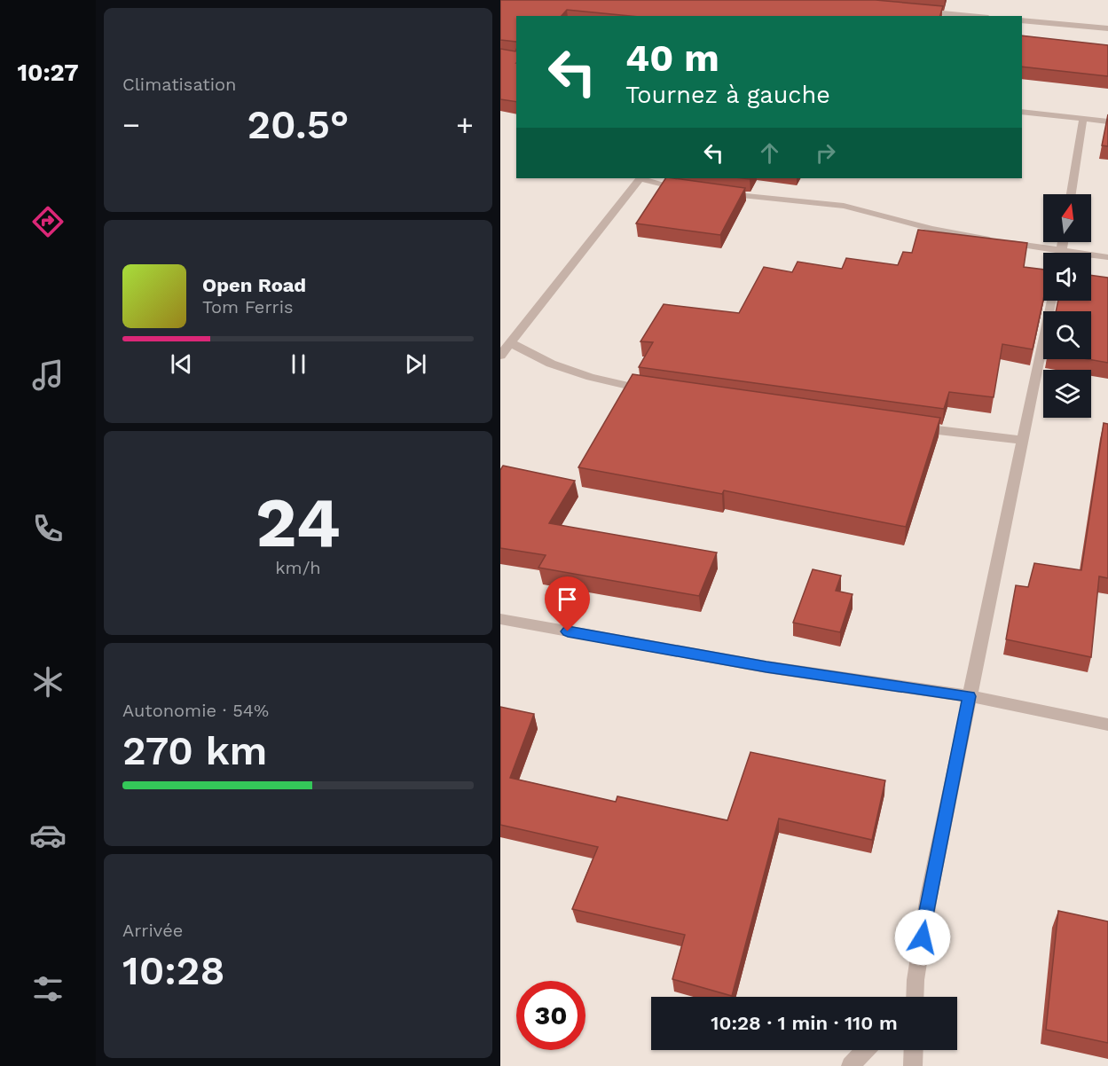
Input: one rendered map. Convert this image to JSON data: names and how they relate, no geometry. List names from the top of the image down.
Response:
{
  "north": "top",
  "page": {
    "tabs": "10:27",
    "tile": [
      "Climatisation",
      ["24", "km/h"],
      ["Autonomie · 54%", "270 km"],
      ["Arrivée", "10:28"]
    ],
    "turn": ["40 m", "Tournez à gauche"],
    "heat": ["−", "20.5°", "+"],
    "song": ["Open Road", "Tom Ferris"],
    "limit": "30",
    "trip": "10:28 · 1 min · 110 m"
  }
}
